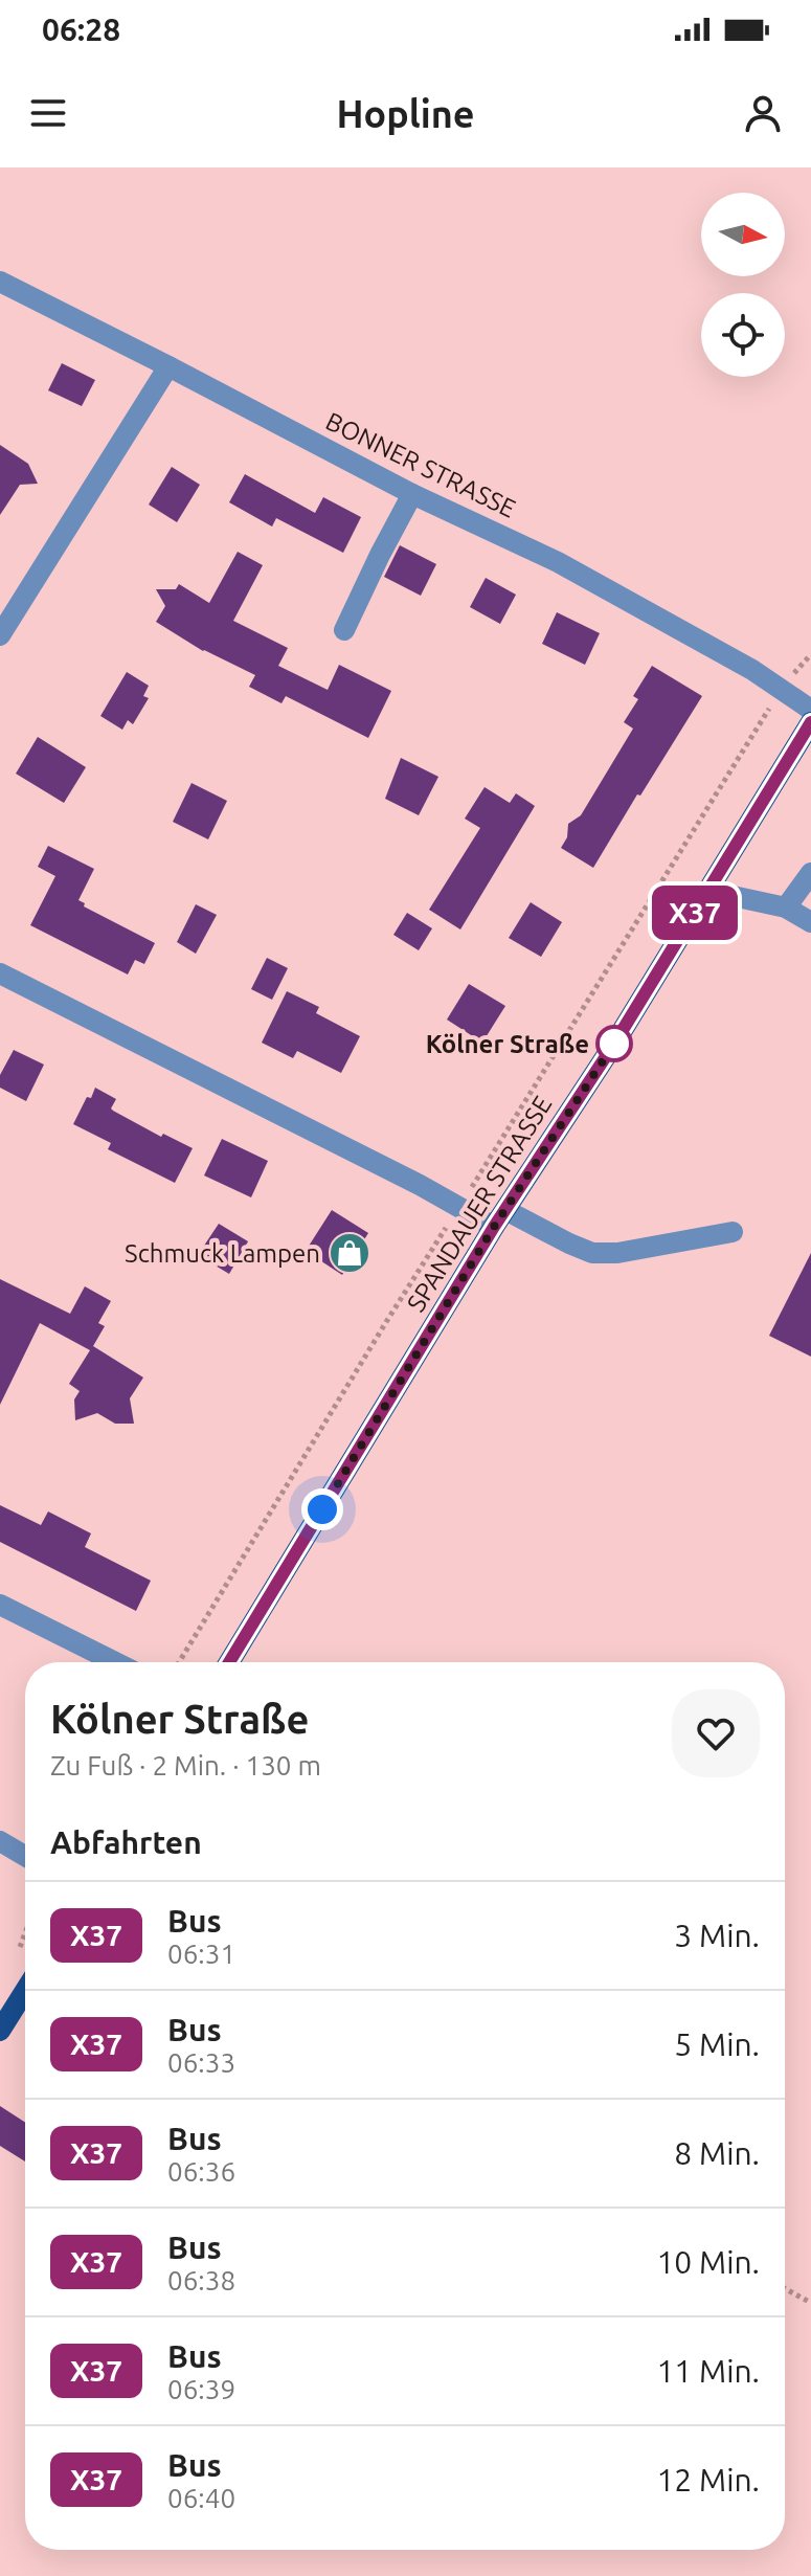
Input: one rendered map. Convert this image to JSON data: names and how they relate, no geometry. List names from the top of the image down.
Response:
{
  "streets": {
    "main road": ["SPANDAUER STRASSE"],
    "street": ["BONNER STRASSE"]
  },
  "places": {
    "other": ["Kölner Straße"],
    "shop": ["Schmuck Lampen"]
  },
  "lines": ["bus line X37"],
  "north": "right",
  "page": {
    "status": "06:28",
    "header": "Hopline",
    "on_map": "X37",
    "heading": [
      ["Kölner Straße", "Zu Fuß · 2 Min. · 130 m"],
      "Abfahrten"
    ],
    "list": [
      {
        "mark": "X37",
        "name": "Bus",
        "note": "06:31",
        "value": "3 Min."
      },
      {
        "mark": "X37",
        "name": "Bus",
        "note": "06:33",
        "value": "5 Min."
      },
      {
        "mark": "X37",
        "name": "Bus",
        "note": "06:36",
        "value": "8 Min."
      },
      {
        "mark": "X37",
        "name": "Bus",
        "note": "06:38",
        "value": "10 Min."
      },
      {
        "mark": "X37",
        "name": "Bus",
        "note": "06:39",
        "value": "11 Min."
      },
      {
        "mark": "X37",
        "name": "Bus",
        "note": "06:40",
        "value": "12 Min."
      }
    ]
  }
}
